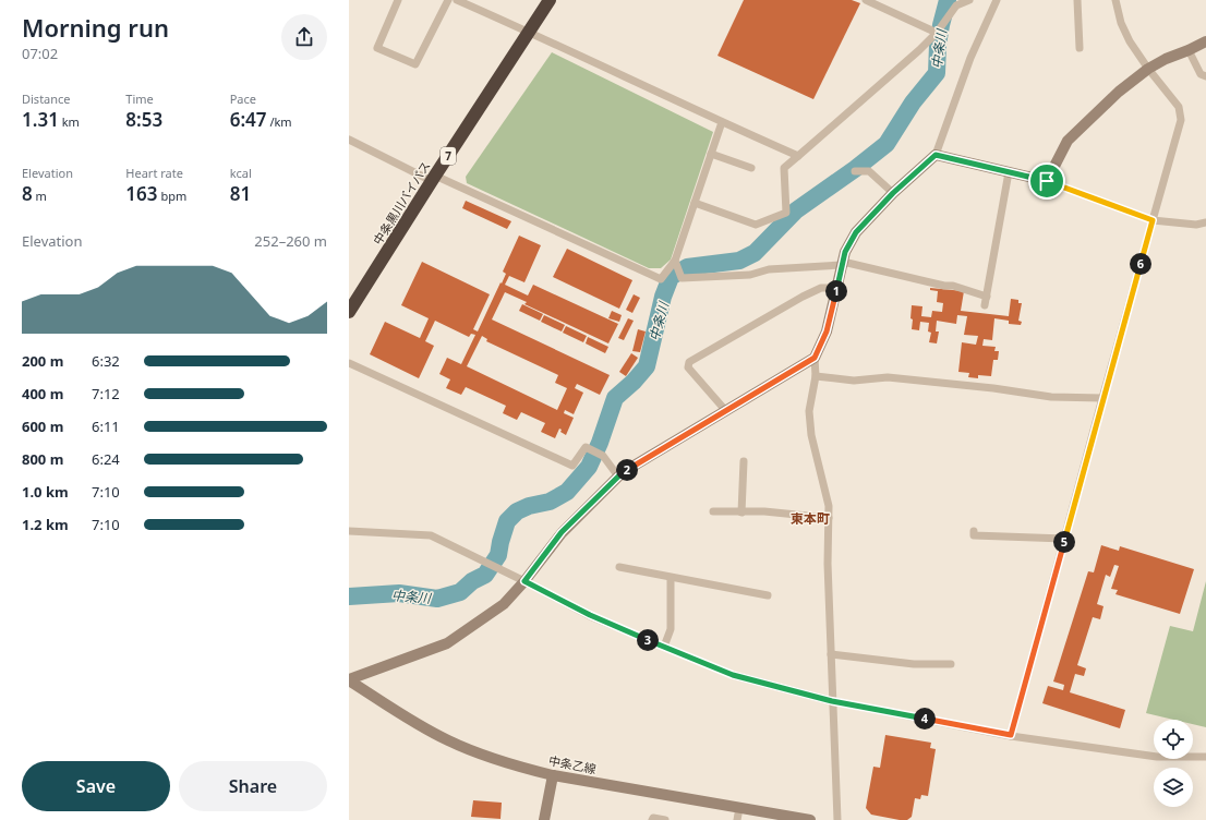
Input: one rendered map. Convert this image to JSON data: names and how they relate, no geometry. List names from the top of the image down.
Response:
{
  "streets": {
    "highway": ["7", "中条黒川バイパス"],
    "street": ["中条乙線"]
  },
  "districts": ["東本町"],
  "water": ["中条川"],
  "page": {
    "heading": ["Morning run", "07:02"],
    "stats": [
      ["Distance", "1.31 km"],
      ["Time", "8:53"],
      ["Pace", "6:47 /km"],
      ["Elevation", "8 m"],
      ["Heart rate", "163 bpm"],
      ["kcal", "81"]
    ],
    "chart": ["Elevation", "252–260 m"],
    "pins": [
      "6",
      "1",
      "2",
      "5",
      "3",
      "4"
    ],
    "list": [
      {
        "name": "200 m",
        "note": "6:32"
      },
      {
        "name": "400 m",
        "note": "7:12"
      },
      {
        "name": "600 m",
        "note": "6:11"
      },
      {
        "name": "800 m",
        "note": "6:24"
      },
      {
        "name": "1.0 km",
        "note": "7:10"
      },
      {
        "name": "1.2 km",
        "note": "7:10"
      }
    ],
    "buttons": ["Save", "Share"]
  }
}
